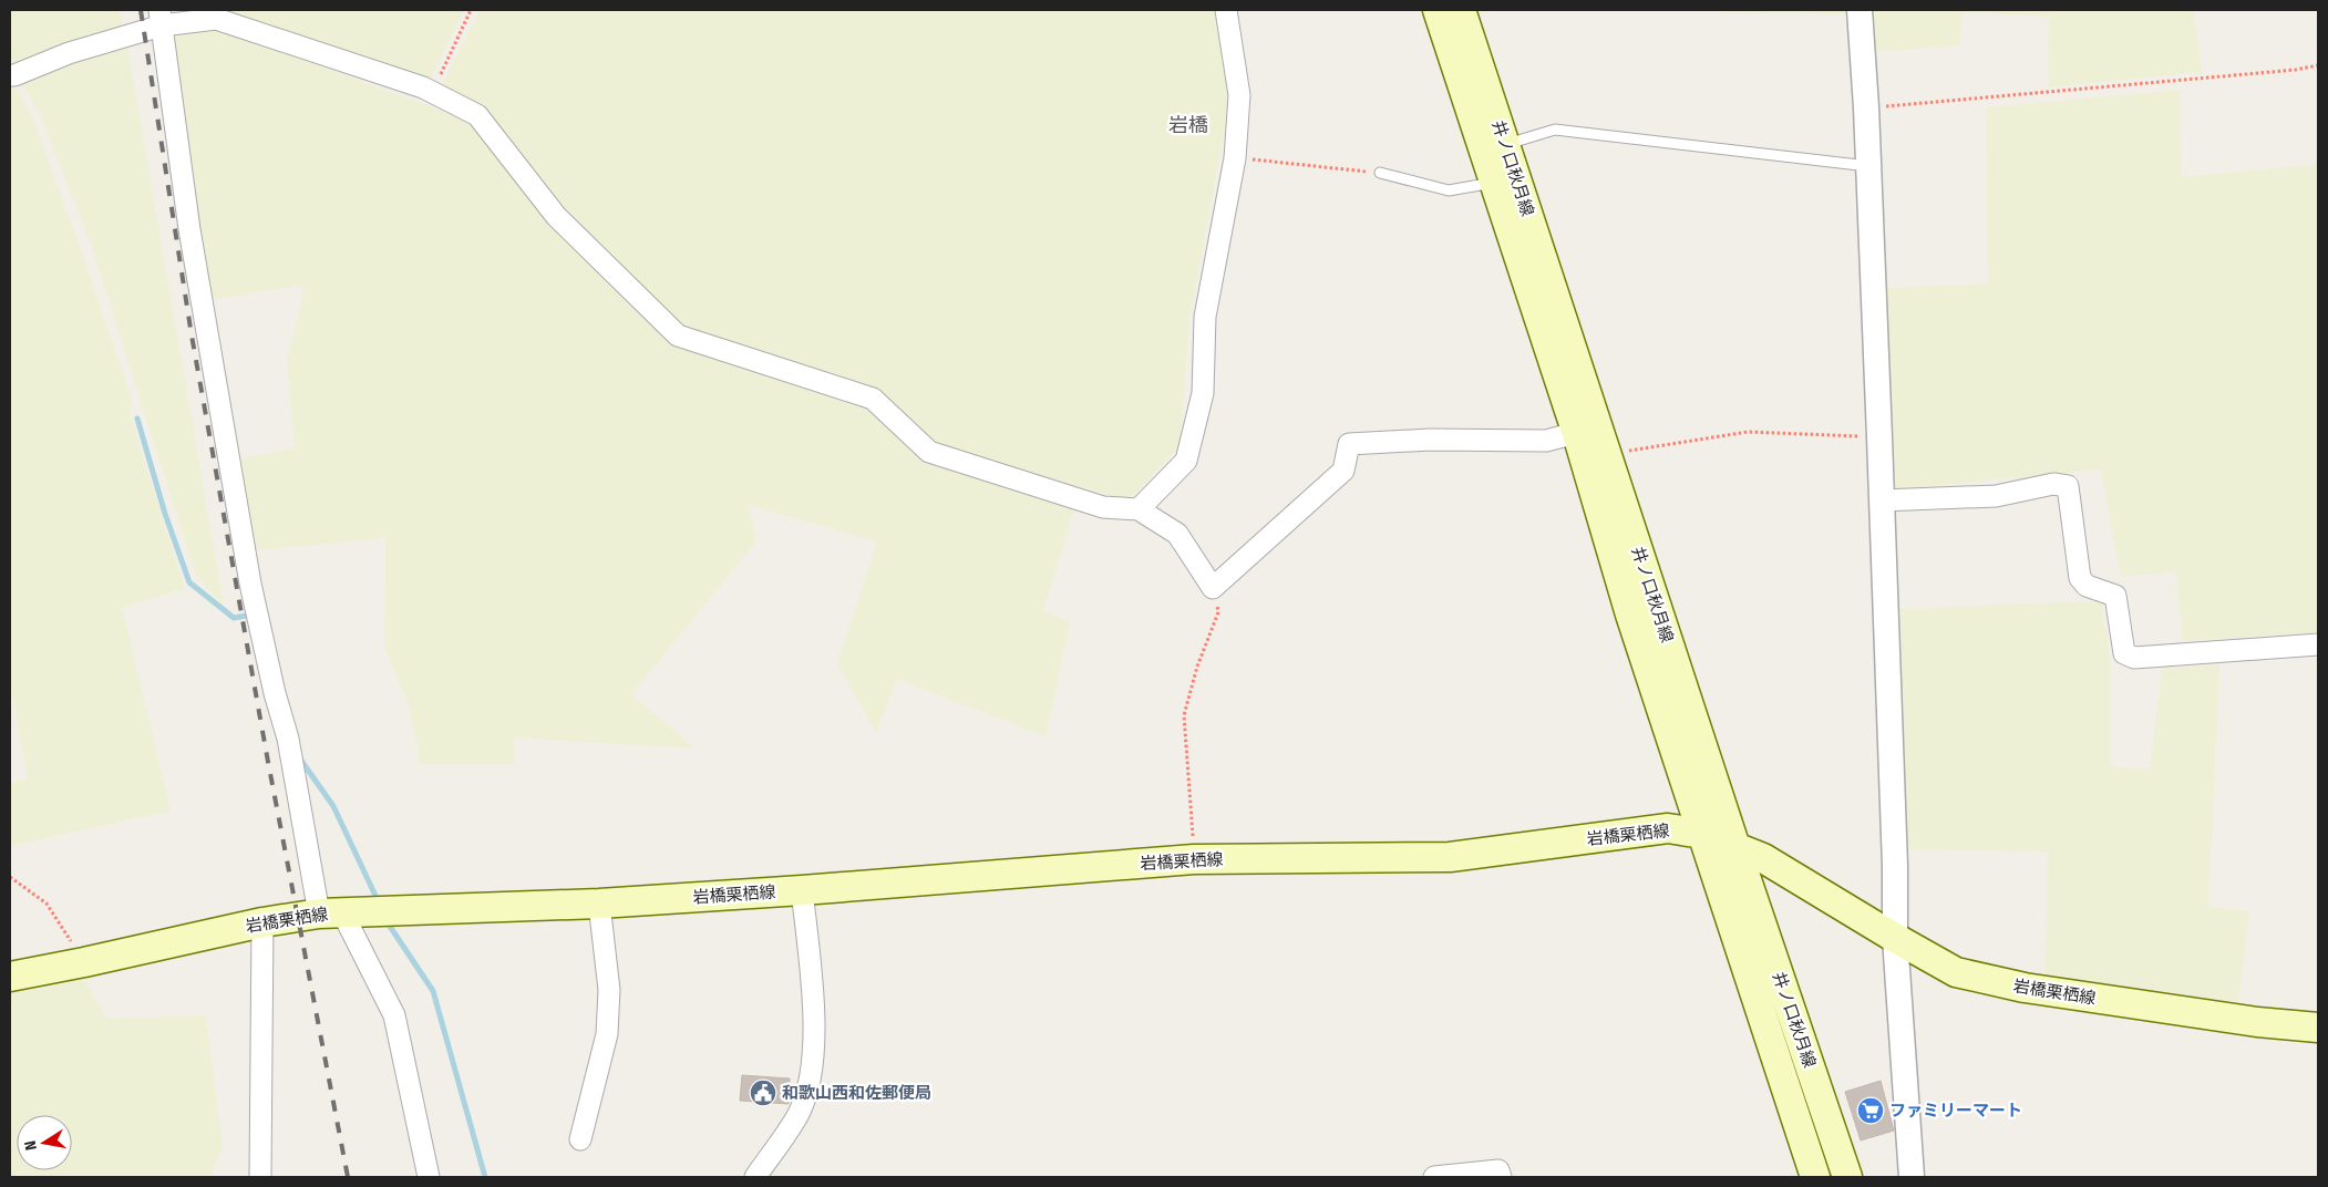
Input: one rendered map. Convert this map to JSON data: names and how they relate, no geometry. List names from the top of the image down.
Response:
{
  "streets": {
    "main road": ["井ノ口秋月線", "岩橋栗栖線"]
  },
  "crossings": [
    ["井ノ口秋月線", "岩橋栗栖線"]
  ],
  "districts": ["岩橋"],
  "places": {
    "public building": ["和歌山西和佐郵便局"],
    "supermarket": ["ファミリーマート"]
  },
  "north": "left"
}
